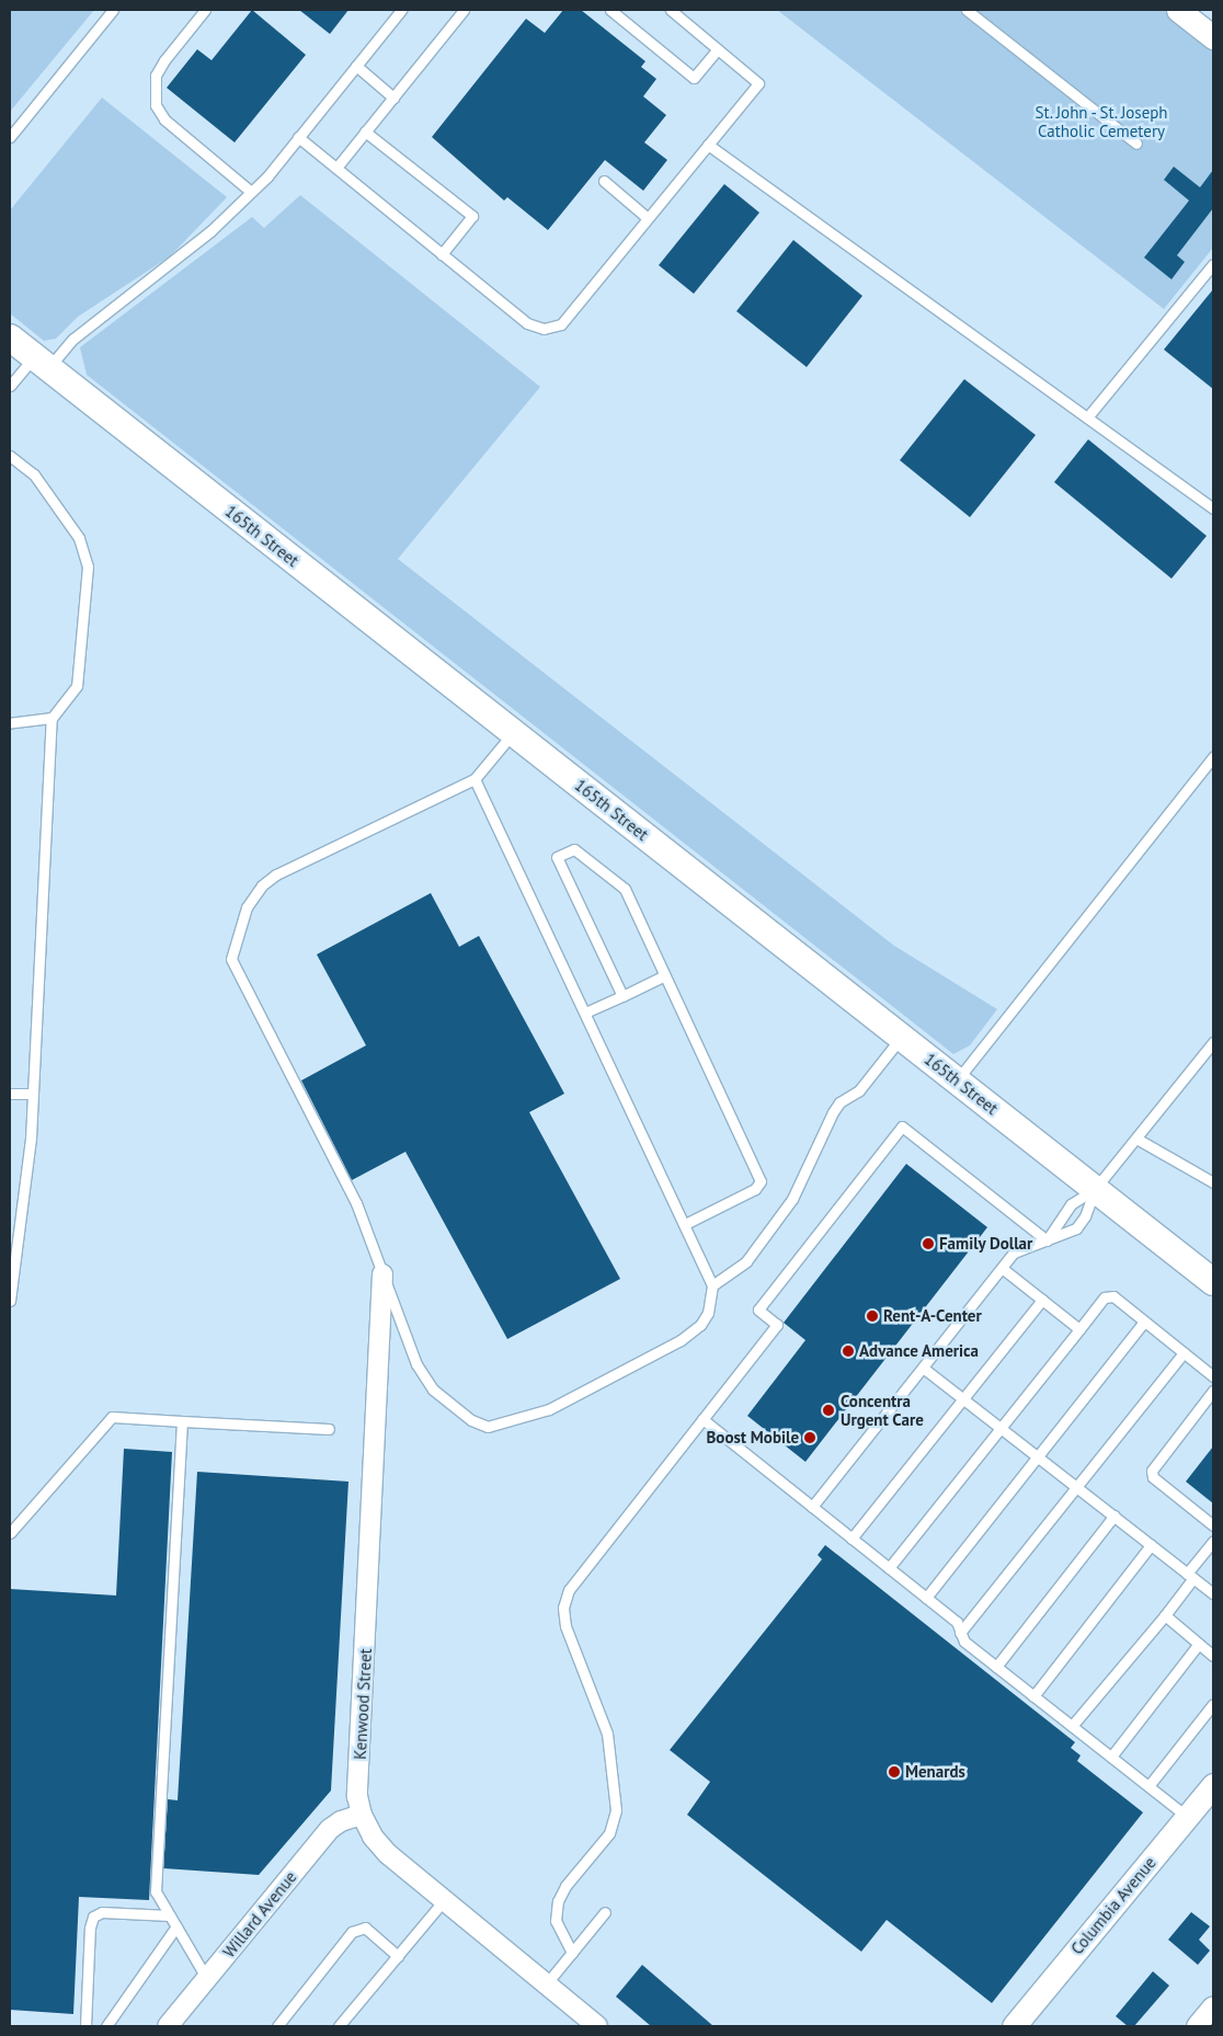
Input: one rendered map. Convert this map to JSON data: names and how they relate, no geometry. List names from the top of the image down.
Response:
{
  "streets": {
    "main road": ["165th Street"],
    "street": ["Kenwood Street", "Columbia Avenue", "Willard Avenue"]
  },
  "crossings": [
    ["Kenwood Street", "Willard Avenue"]
  ],
  "parks": ["St. John - St. Joseph Catholic Cemetery"],
  "places": [
    "Family Dollar",
    "Rent-A-Center",
    "Advance America",
    "Concentra Urgent Care",
    "Boost Mobile",
    "Menards"
  ]
}
